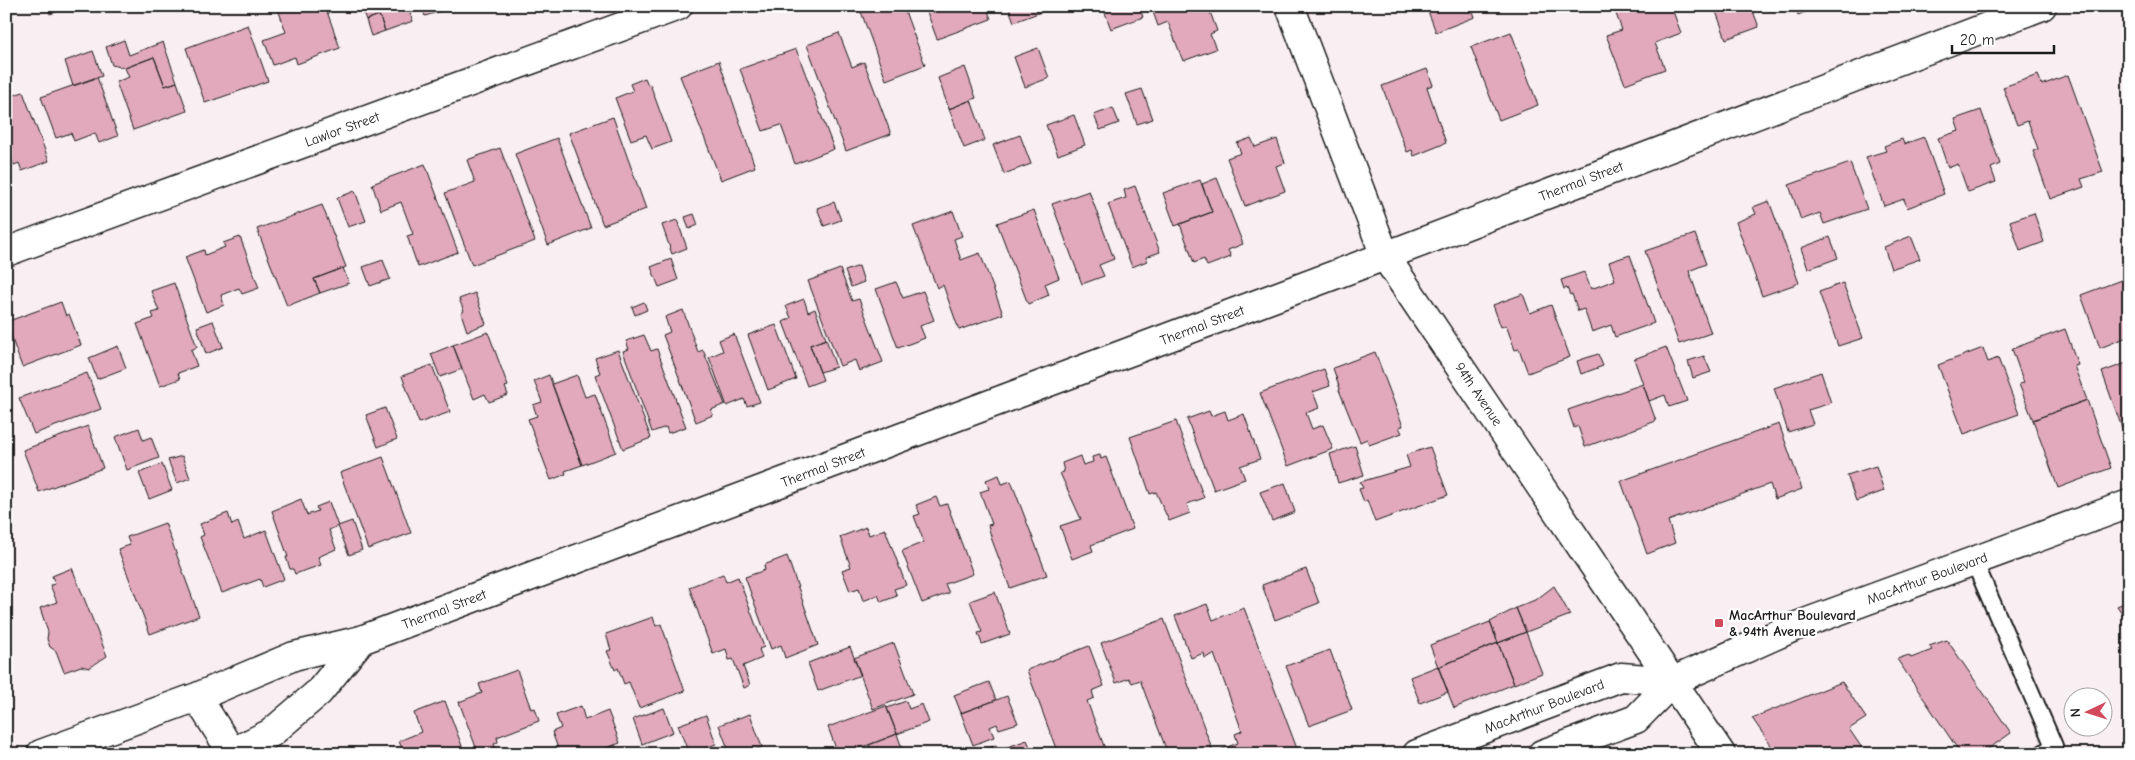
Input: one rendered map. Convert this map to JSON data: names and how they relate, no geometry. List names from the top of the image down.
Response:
{
  "streets": {
    "street": [
      "Lawlor Street",
      "Thermal Street",
      "94th Avenue",
      "MacArthur Boulevard"
    ]
  },
  "crossings": [
    ["Thermal Street", "94th Avenue"],
    ["94th Avenue", "MacArthur Boulevard"]
  ],
  "places": {
    "transit": ["MacArthur Boulevard & 94th Avenue"]
  },
  "scale_bar": "20 m",
  "north": "left"
}
